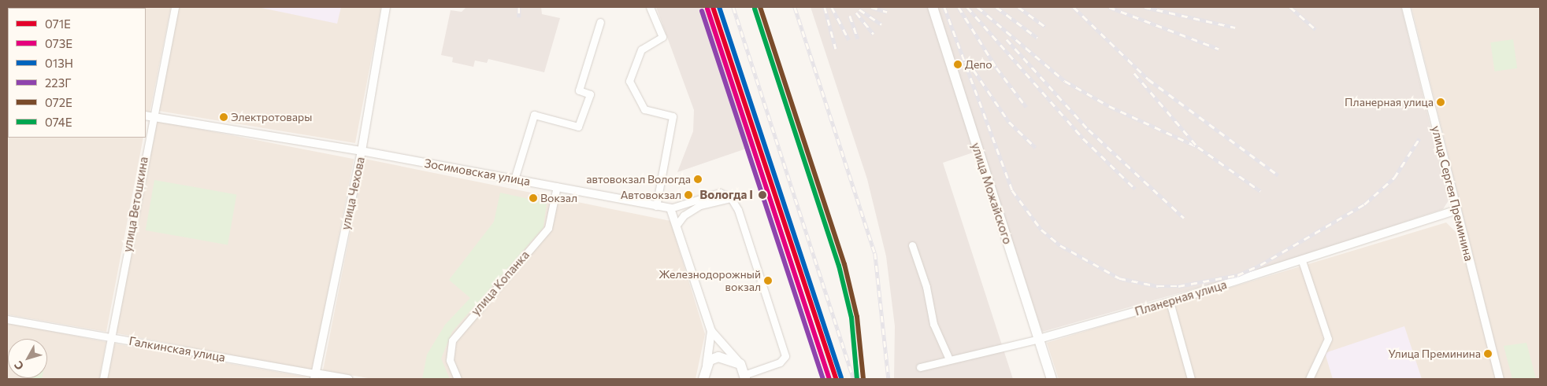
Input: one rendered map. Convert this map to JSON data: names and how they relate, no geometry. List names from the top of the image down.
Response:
{
  "streets": {
    "main road": ["улица Можайского"],
    "street": [
      "Зосимовская улица",
      "улица Чехова",
      "улица Сергея Преминина",
      "улица Ветошкина",
      "улица Копанка",
      "Планерная улица",
      "Галкинская улица"
    ]
  },
  "crossings": [
    ["Зосимовская улица", "улица Чехова"],
    ["Зосимовская улица", "улица Ветошкина"],
    ["Зосимовская улица", "улица Копанка"],
    ["улица Чехова", "Галкинская улица"],
    ["улица Можайского", "Планерная улица"],
    ["улица Сергея Преминина", "Планерная улица"],
    ["улица Ветошкина", "Галкинская улица"]
  ],
  "places": [
    "Депо",
    "Планерная улица",
    "Электротовары",
    "автовокзал Вологда",
    "Автовокзал",
    "Вологда I",
    "Вокзал",
    "Железнодорожный вокзал",
    "Улица Преминина"
  ],
  "lines": [
    "transit line 071Е",
    "transit line 013Н",
    "transit line 072Е",
    "transit line 073Е",
    "transit line 074Е",
    "transit line 223Г"
  ],
  "legend": [
    "071Е",
    "073Е",
    "013Н",
    "223Г",
    "072Е",
    "074Е"
  ],
  "north": "bottom left"
}
